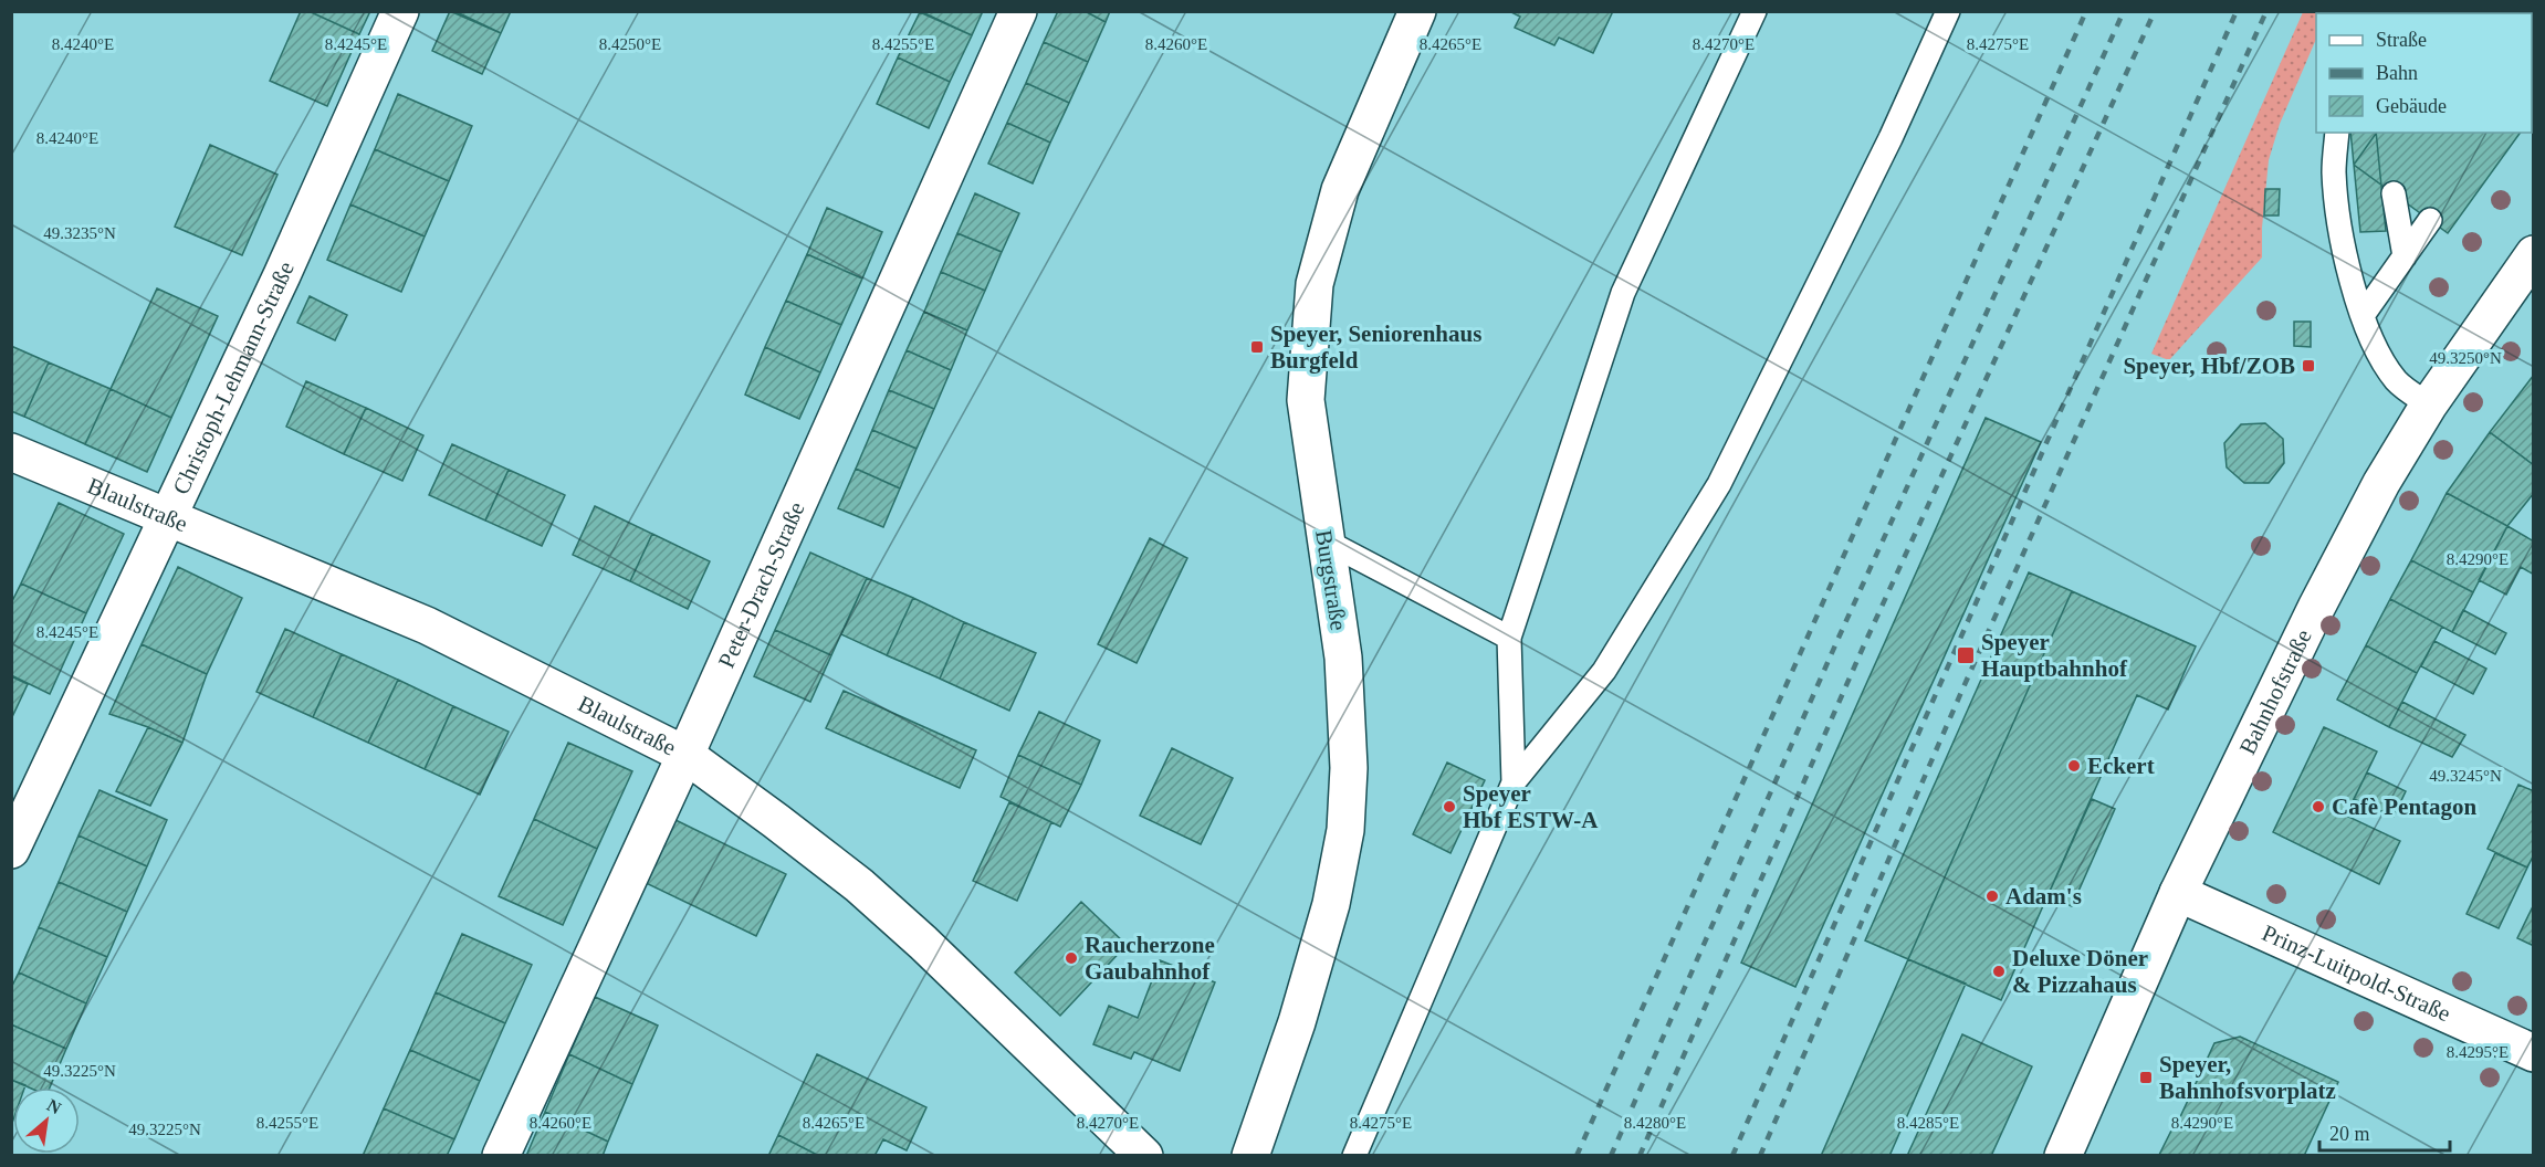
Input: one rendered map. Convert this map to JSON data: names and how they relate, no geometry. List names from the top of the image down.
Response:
{
  "streets": {
    "street": [
      "Christoph-Lehmann-Straße",
      "Blaulstraße",
      "Burgstraße",
      "Peter-Drach-Straße",
      "Bahnhofstraße",
      "Prinz-Luitpold-Straße"
    ]
  },
  "crossings": [
    ["Christoph-Lehmann-Straße", "Blaulstraße"],
    ["Blaulstraße", "Peter-Drach-Straße"],
    ["Bahnhofstraße", "Prinz-Luitpold-Straße"]
  ],
  "places": {
    "transit": [
      "Speyer, Seniorenhaus Burgfeld",
      "Speyer, Hbf/ZOB",
      "Speyer Hauptbahnhof",
      "Speyer, Bahnhofsvorplatz"
    ],
    "other": [
      "Eckert",
      "Speyer Hbf ESTW-A",
      "Cafè Pentagon",
      "Adam's",
      "Raucherzone Gaubahnhof",
      "Deluxe Döner & Pizzahaus"
    ]
  },
  "legend": ["Straße", "Bahn", "Gebäude"],
  "scale_bar": "20 m",
  "north": "top right",
  "coordinates": [
    "8.4240°E",
    "8.4245°E",
    "8.4250°E",
    "8.4255°E",
    "8.4260°E",
    "8.4265°E",
    "8.4270°E",
    "8.4275°E",
    "49.3235°N",
    "49.3250°N",
    "8.4290°E",
    "49.3245°N",
    "8.4295°E",
    "49.3225°N",
    "8.4280°E",
    "8.4285°E"
  ]
}
